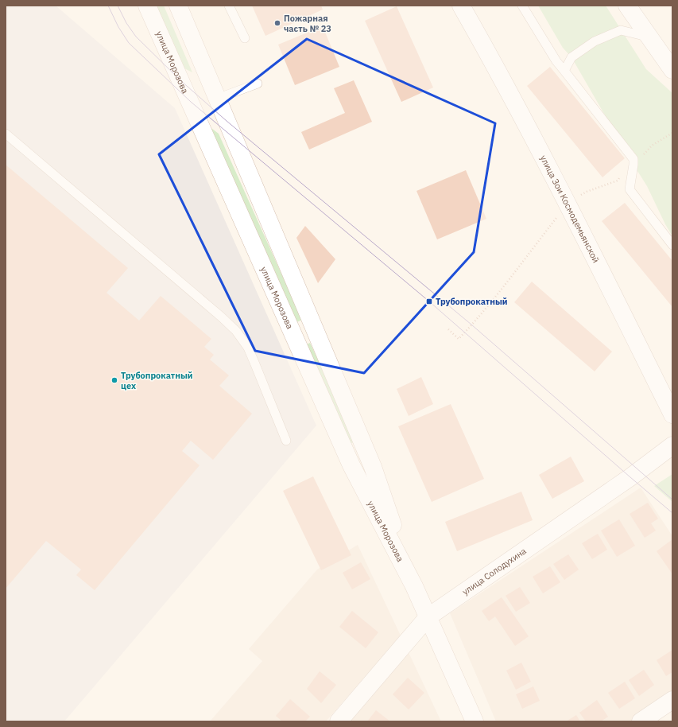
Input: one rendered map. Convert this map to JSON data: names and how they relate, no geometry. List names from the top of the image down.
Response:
{
  "streets": {
    "main road": ["улица Морозова", "улица Зои Космодемьянской", "улица Солодухина"]
  },
  "crossings": [
    ["улица Морозова", "улица Солодухина"]
  ],
  "places": {
    "other": ["Пожарная часть № 23", "Трубопрокатный цех"],
    "transit": ["Трубопрокатный"]
  }
}
